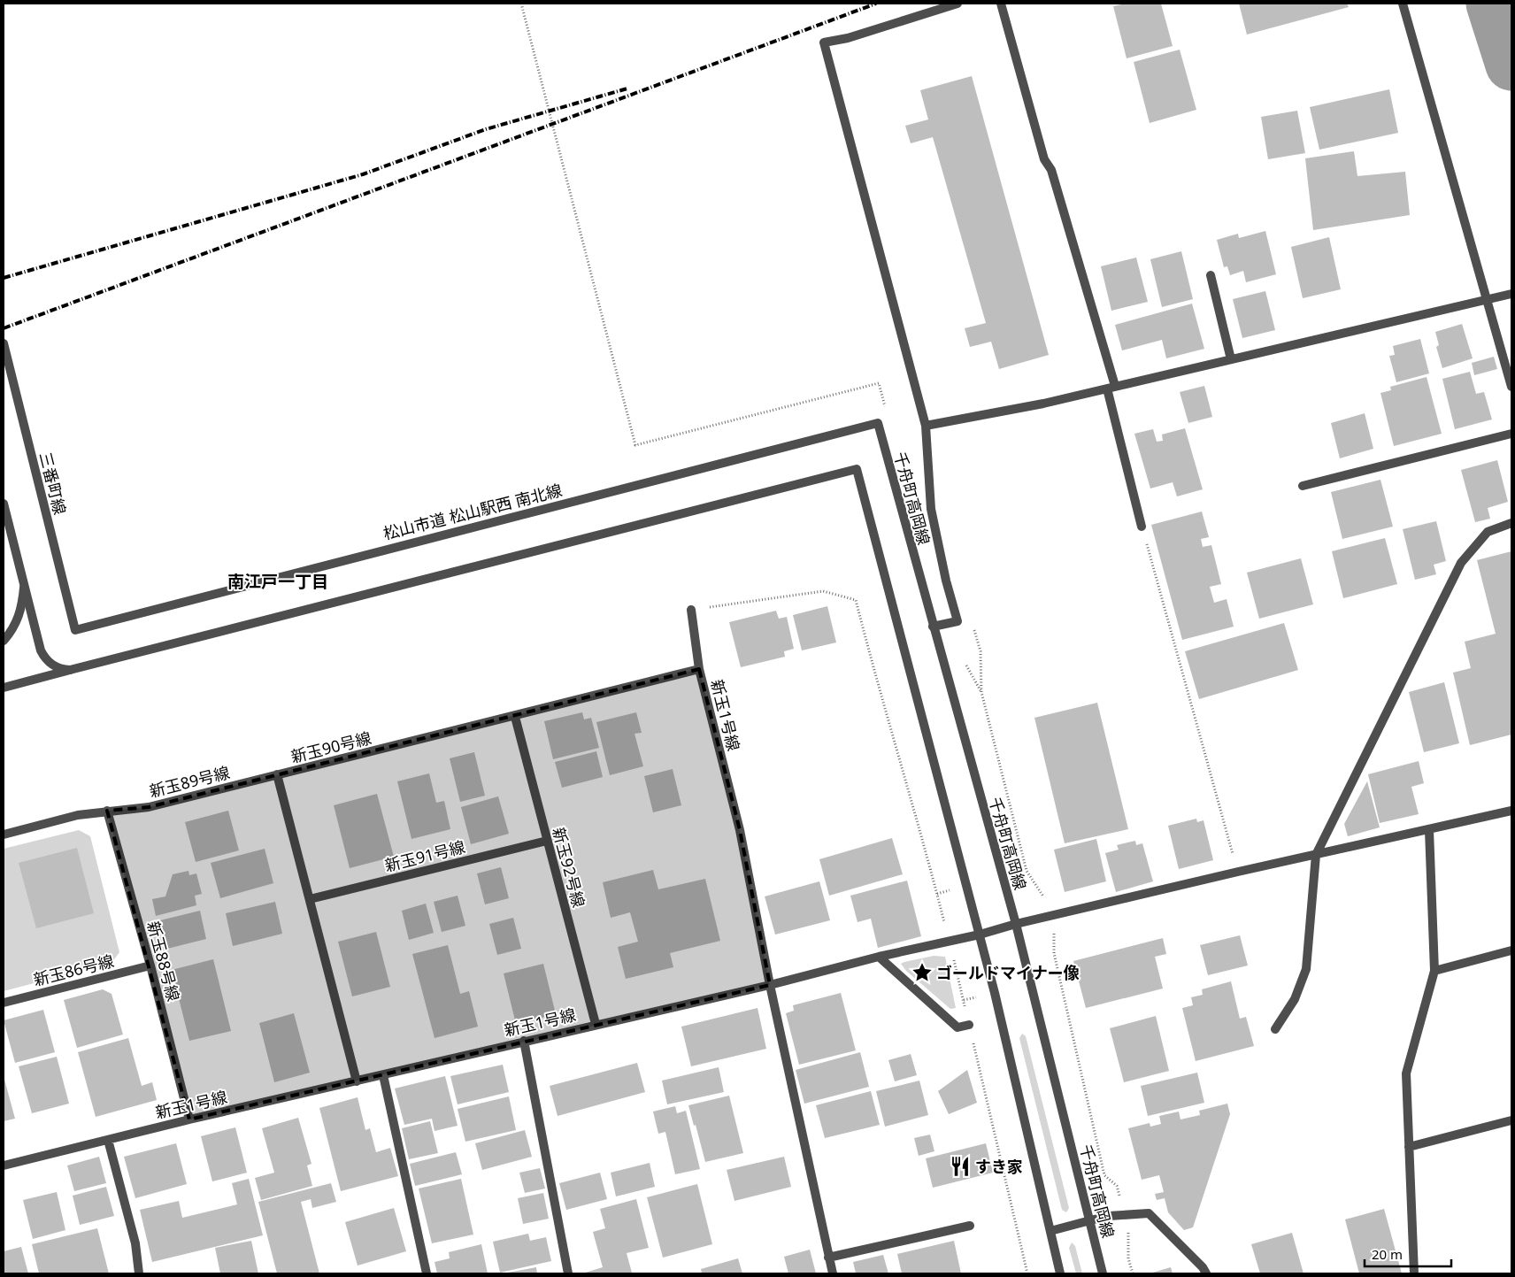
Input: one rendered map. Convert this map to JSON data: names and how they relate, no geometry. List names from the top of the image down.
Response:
{
  "streets": {
    "street": [
      "三番町線",
      "千舟町高岡線",
      "松山市道 松山駅西 南北線",
      "新玉1号線",
      "新玉90号線",
      "新玉89号線",
      "新玉91号線",
      "新玉92号線",
      "新玉88号線",
      "新玉86号線"
    ]
  },
  "crossings": [
    ["三番町線", "松山市道 松山駅西 南北線"],
    ["千舟町高岡線", "松山市道 松山駅西 南北線"],
    ["新玉1号線", "新玉90号線"],
    ["新玉1号線", "新玉92号線"],
    ["新玉1号線", "新玉88号線"],
    ["新玉90号線", "新玉89号線"],
    ["新玉90号線", "新玉91号線"],
    ["新玉90号線", "新玉92号線"],
    ["新玉89号線", "新玉88号線"],
    ["新玉91号線", "新玉92号線"],
    ["新玉88号線", "新玉86号線"]
  ],
  "districts": ["南江戸一丁目"],
  "places": {
    "place": ["ゴールドマイナー像"],
    "restaurant": ["すき家"]
  },
  "scale_bar": "20 m"
}
